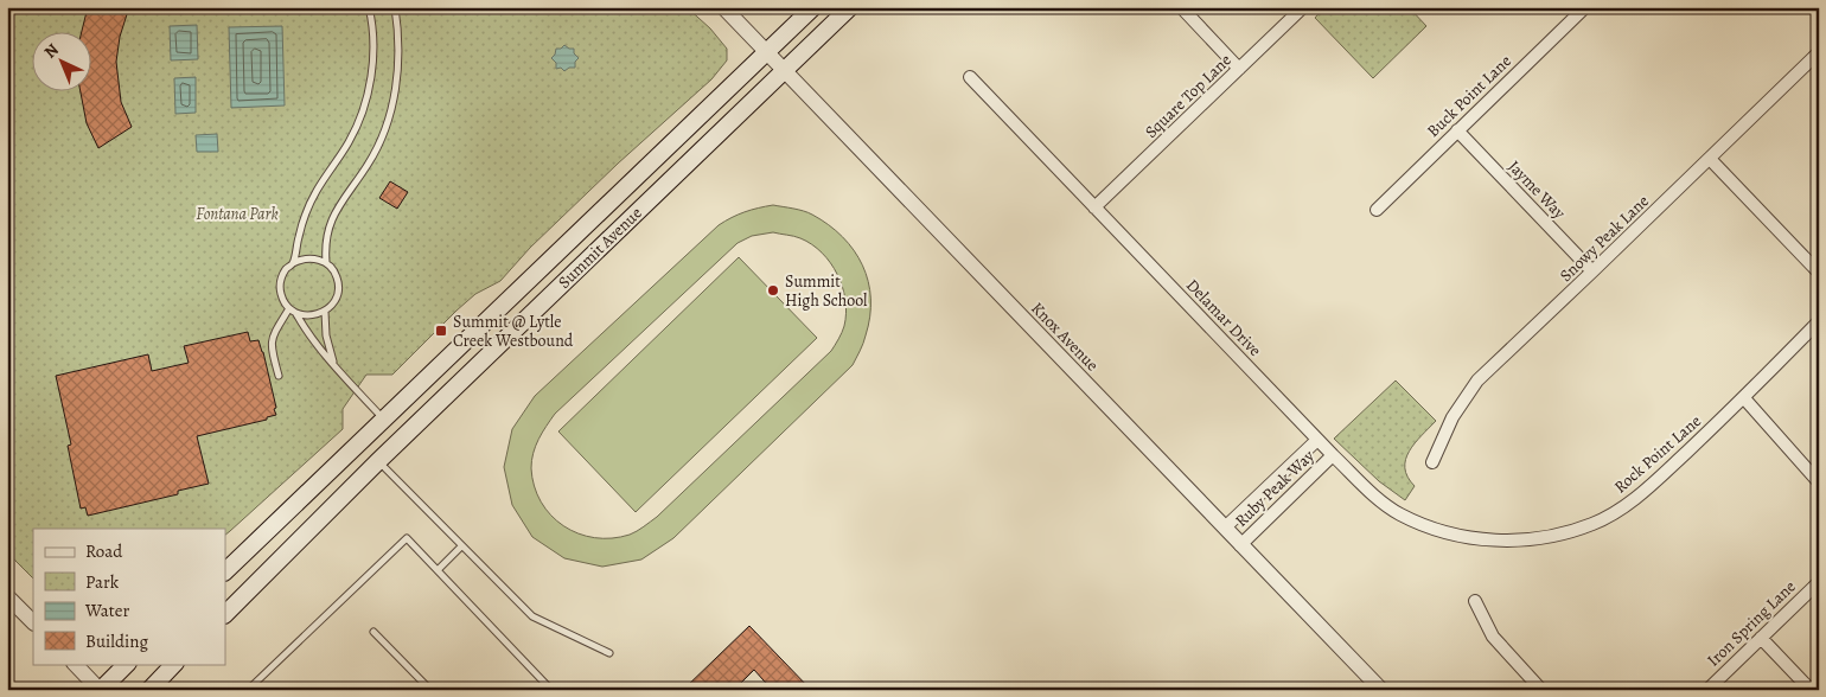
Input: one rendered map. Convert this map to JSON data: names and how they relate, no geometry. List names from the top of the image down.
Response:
{
  "streets": {
    "main road": ["Summit Avenue"],
    "street": [
      "Square Top Lane",
      "Buck Point Lane",
      "Jayme Way",
      "Snowy Peak Lane",
      "Delamar Drive",
      "Knox Avenue",
      "Rock Point Lane",
      "Ruby Peak Way",
      "Iron Spring Lane"
    ]
  },
  "crossings": [
    ["Square Top Lane", "Delamar Drive"],
    ["Buck Point Lane", "Jayme Way"],
    ["Jayme Way", "Snowy Peak Lane"],
    ["Summit Avenue", "Knox Avenue"],
    ["Delamar Drive", "Rock Point Lane"],
    ["Delamar Drive", "Ruby Peak Way"],
    ["Knox Avenue", "Ruby Peak Way"]
  ],
  "parks": ["Fontana Park"],
  "places": {
    "other": ["Summit High School"],
    "transit": ["Summit @ Lytle Creek Westbound"]
  },
  "legend": [
    "Road",
    "Park",
    "Water",
    "Building"
  ],
  "north": "top left"
}
